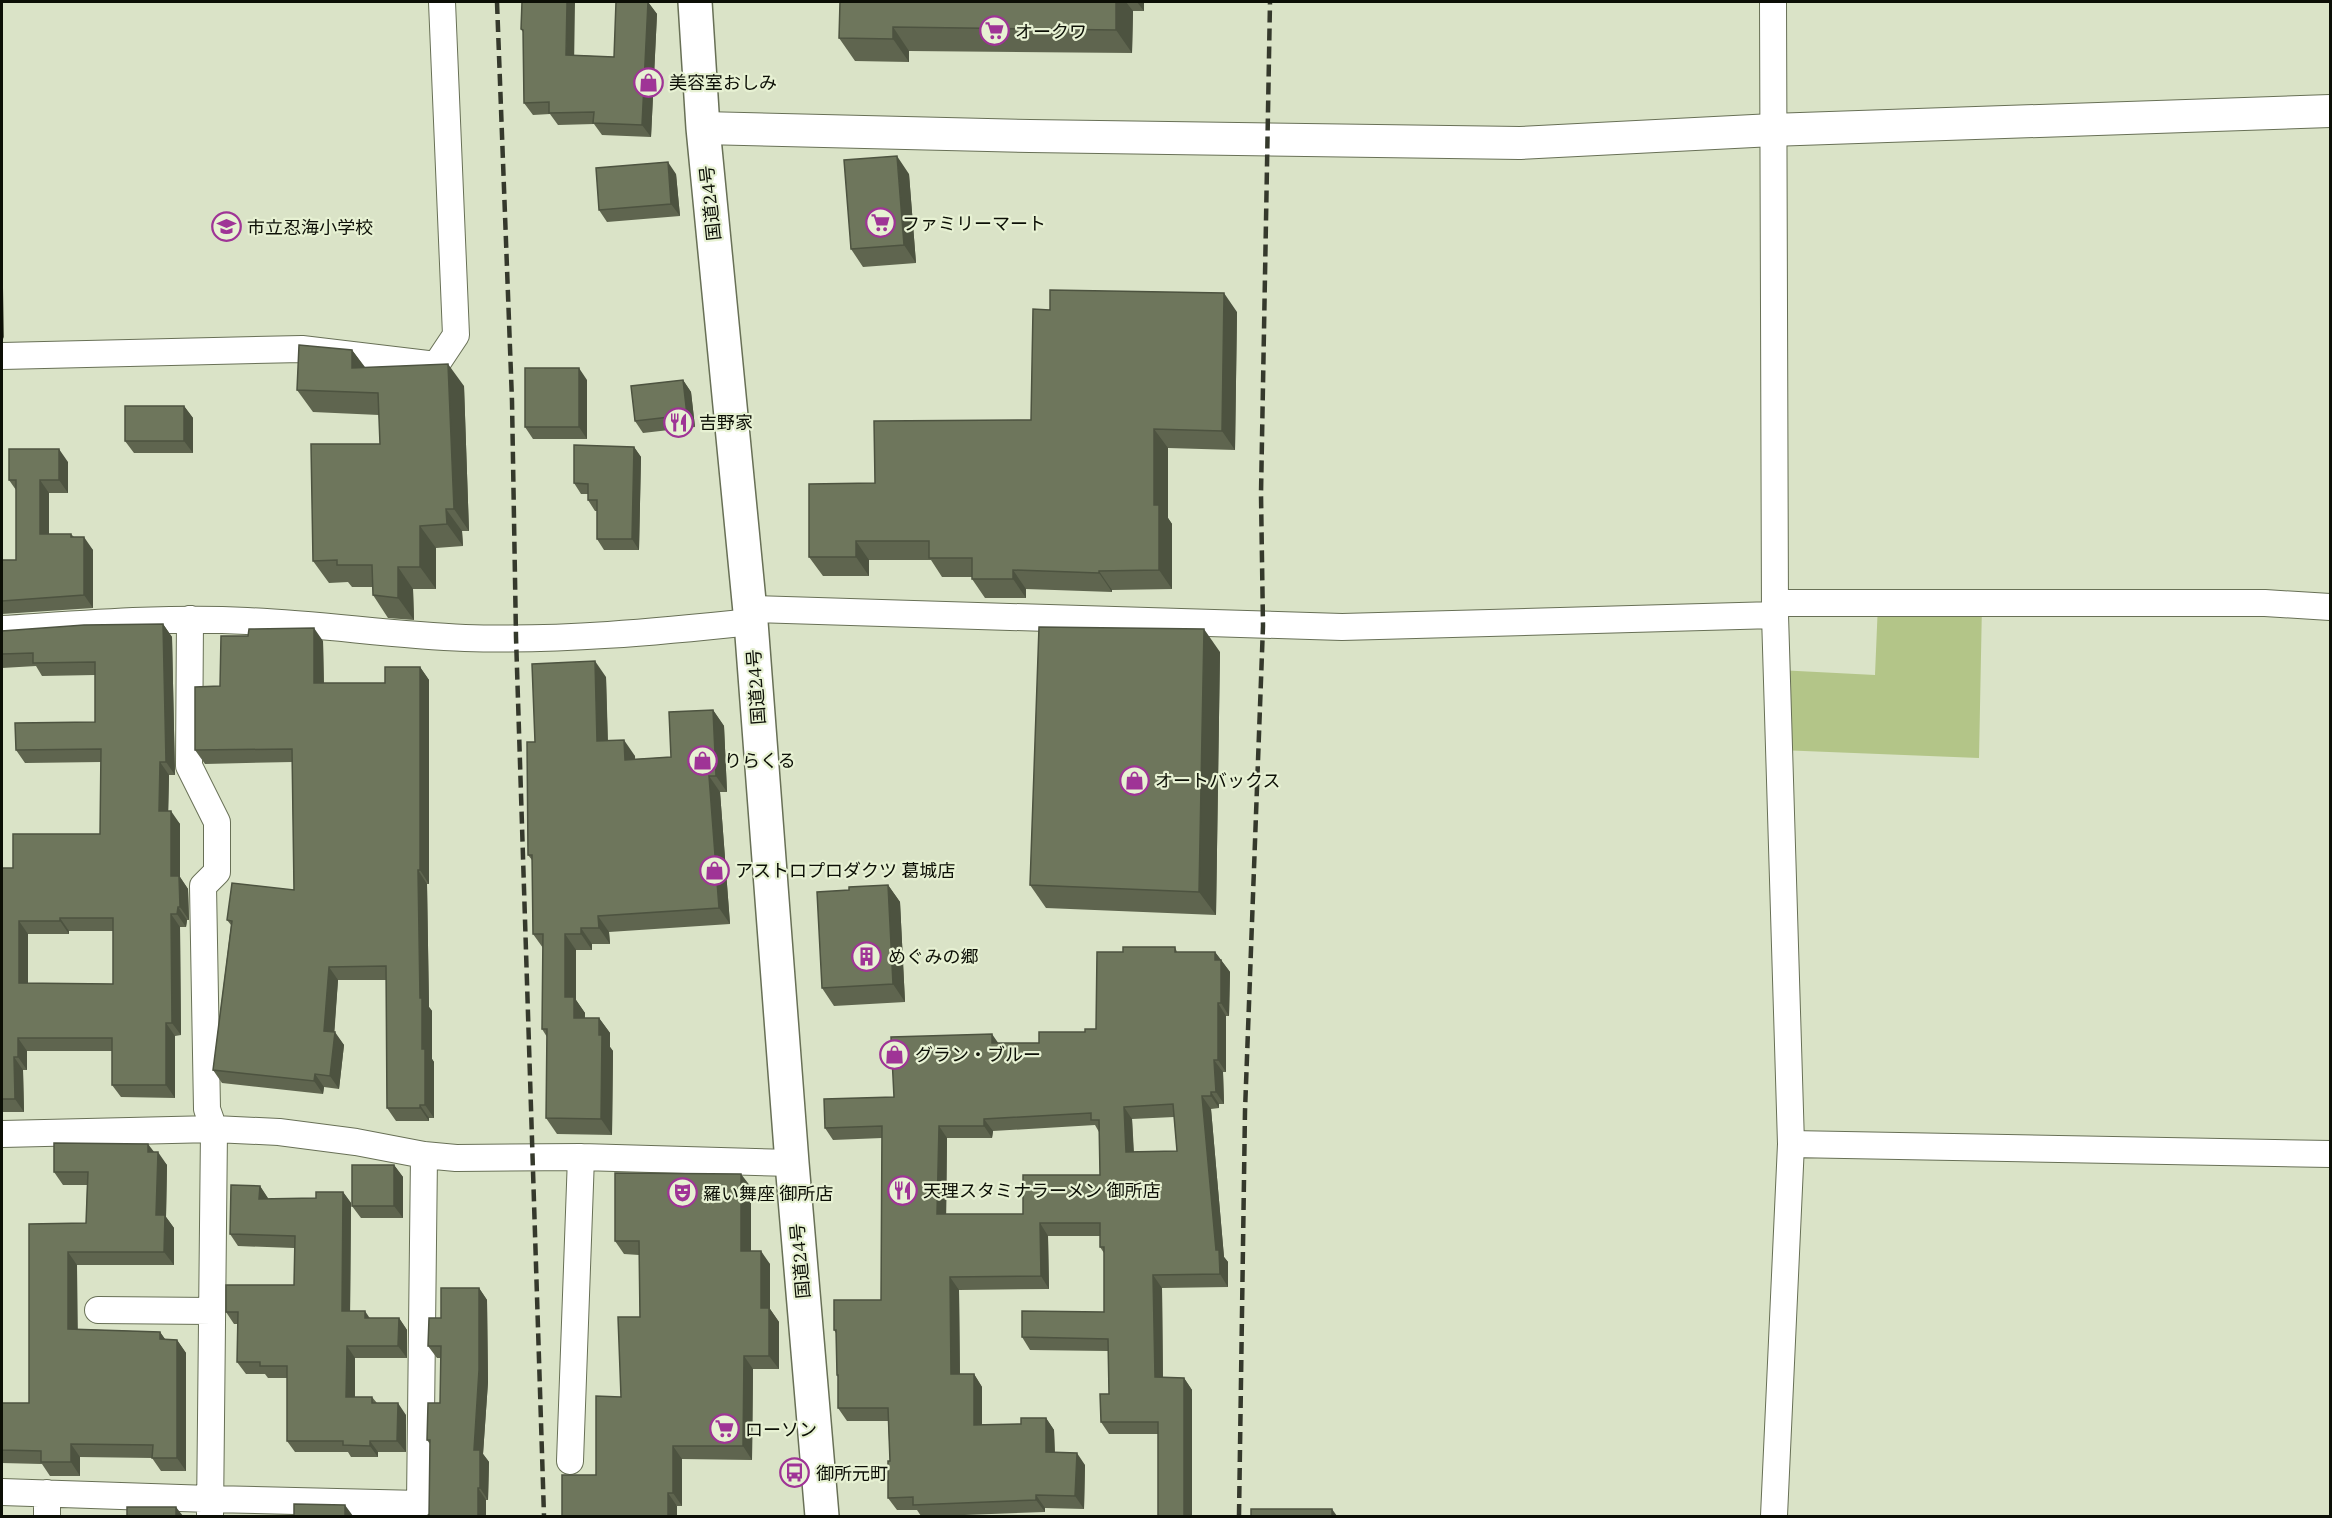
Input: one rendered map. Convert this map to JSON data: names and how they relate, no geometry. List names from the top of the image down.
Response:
{
  "streets": {
    "highway": ["国道24号"]
  },
  "places": {
    "supermarket": ["オークワ", "ファミリーマート", "ローソン"],
    "shop": [
      "美容室おしみ",
      "りらくる",
      "オートバックス",
      "アストロプロダクツ 葛城店",
      "グラン・ブルー"
    ],
    "school or university": ["市立忍海小学校"],
    "restaurant": ["吉野家", "天理スタミナラーメン 御所店"],
    "building": ["めぐみの郷"],
    "theatre": ["羅い舞座 御所店"],
    "bus stop": ["御所元町"]
  }
}
